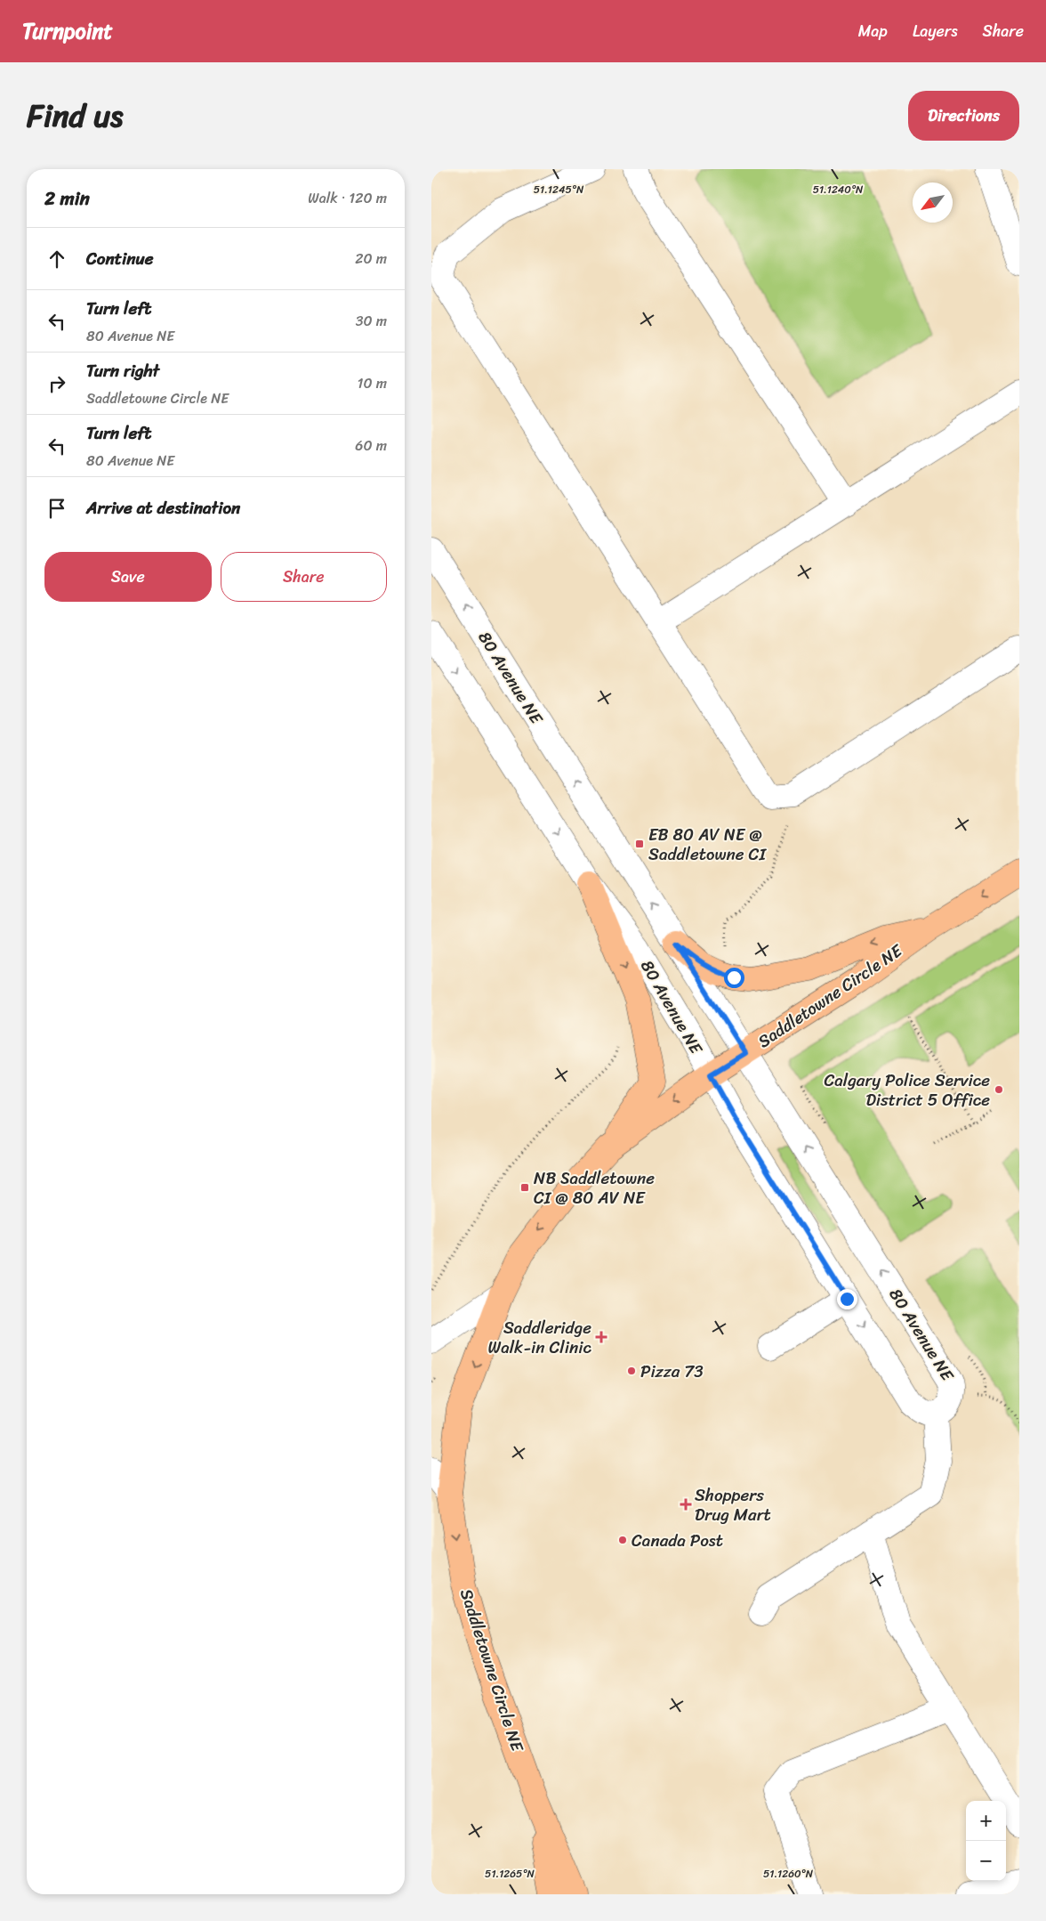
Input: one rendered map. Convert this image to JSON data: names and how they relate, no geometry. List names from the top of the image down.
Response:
{
  "streets": {
    "main road": ["Saddletowne Circle NE"],
    "street": ["80 Avenue NE"]
  },
  "crossings": [
    ["80 Avenue NE", "Saddletowne Circle NE"]
  ],
  "one_way": ["Saddletowne Circle NE"],
  "places": {
    "transit": ["EB 80 AV NE @ Saddletowne CI", "NB Saddletowne CI @ 80 AV NE"],
    "other": ["Calgary Police Service District 5 Office", "Pizza 73", "Canada Post"],
    "health": ["Saddleridge Walk-in Clinic", "Shoppers Drug Mart"]
  },
  "north": "bottom left",
  "page": {
    "header": "Turnpoint",
    "nav": ["Map", "Layers", "Share"],
    "title": "Find us",
    "buttons": [
      "Directions",
      ["Save", "Share"]
    ],
    "heading": ["2 min", "Walk · 120 m"],
    "list": [
      ["Continue", "20 m"],
      ["Turn left", "80 Avenue NE", "30 m"],
      ["Turn right", "Saddletowne Circle NE", "10 m"],
      ["Turn left", "80 Avenue NE", "60 m"],
      "Arrive at destination"
    ],
    "map_buttons": ["+", "−"]
  },
  "coordinates": [
    "51.1245°N",
    "51.1240°N",
    "51.1265°N",
    "51.1260°N"
  ]
}
